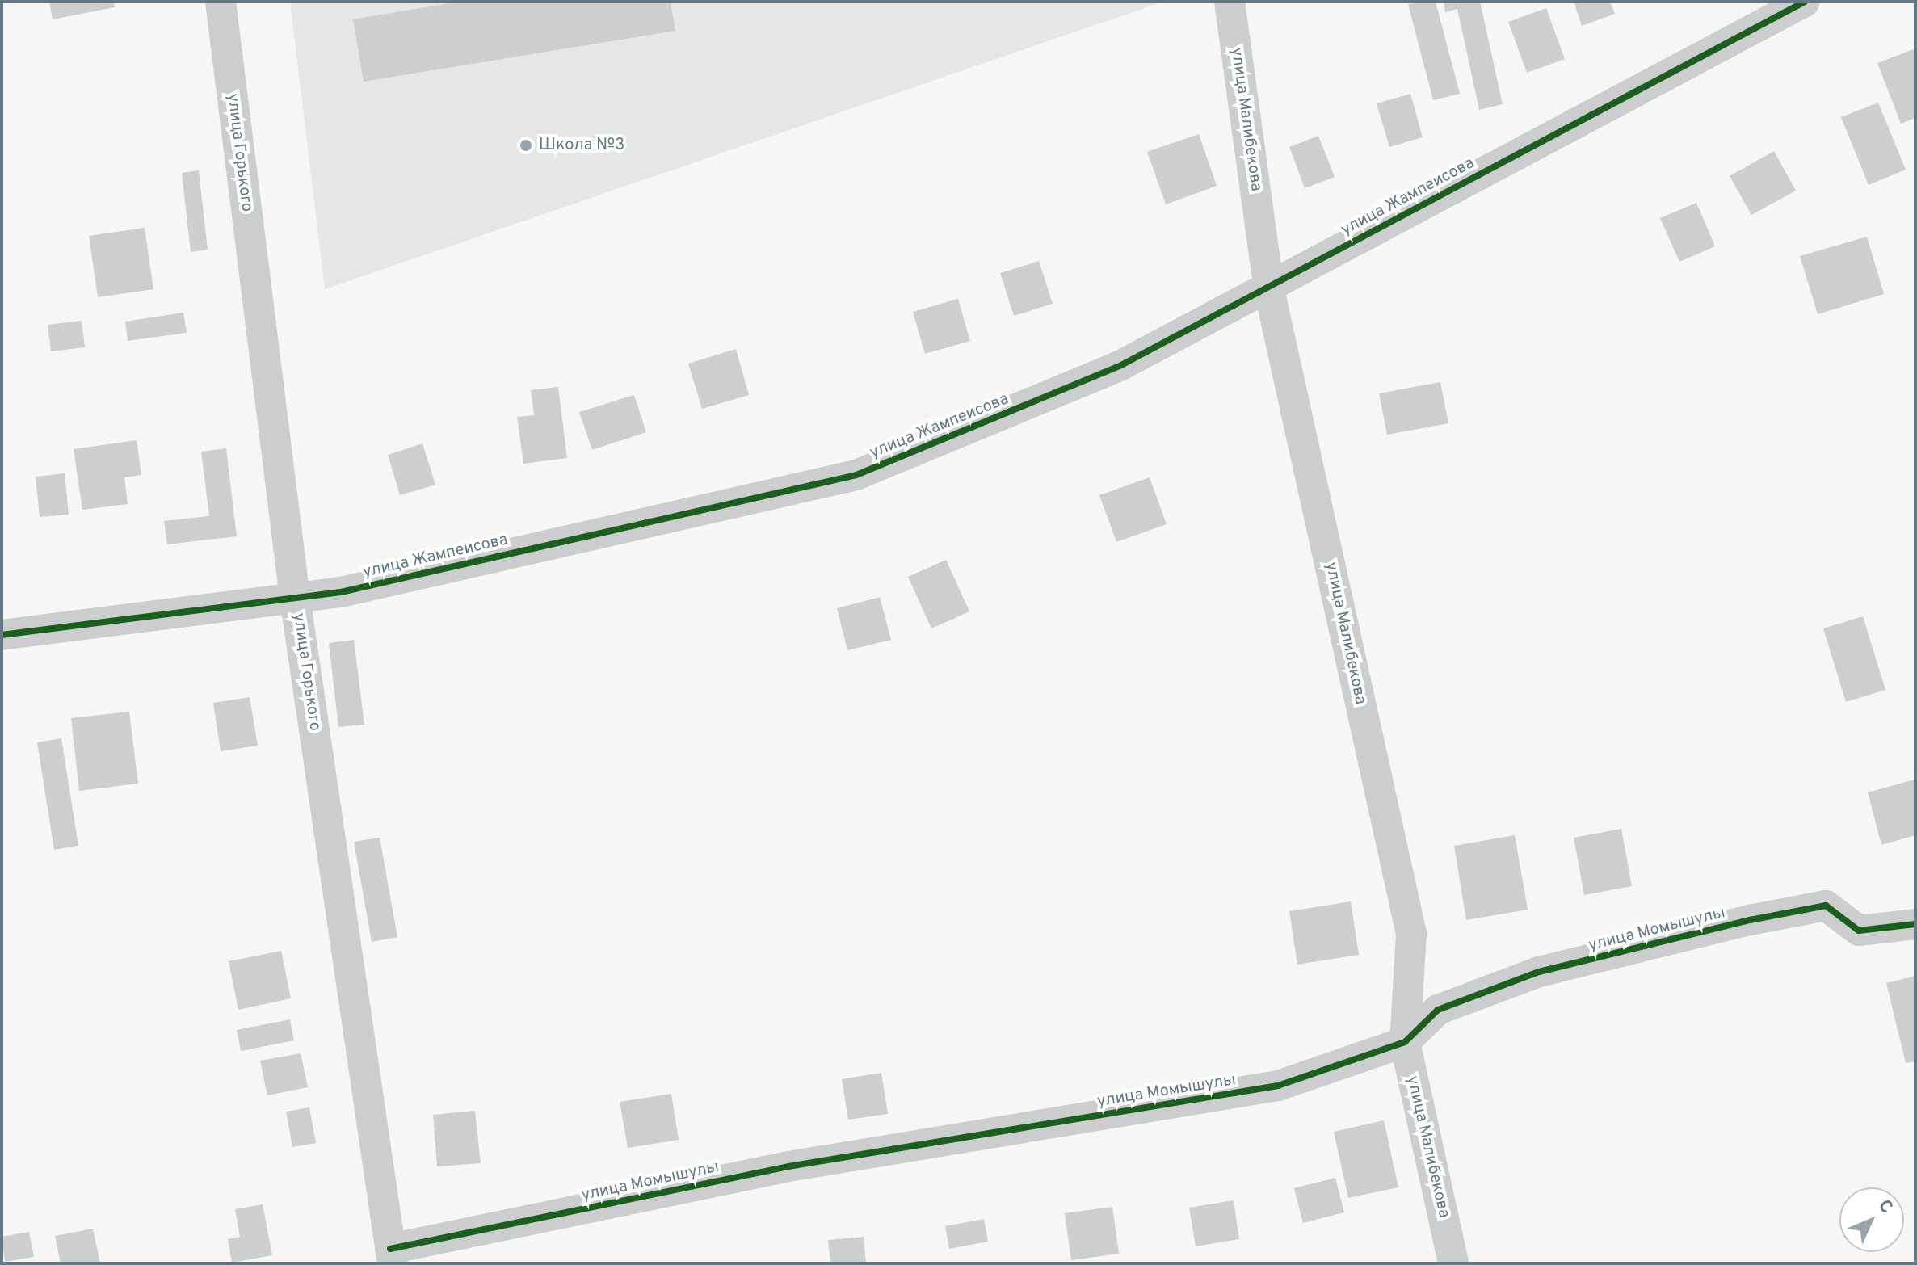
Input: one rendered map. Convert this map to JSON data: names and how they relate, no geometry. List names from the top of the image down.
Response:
{
  "streets": {
    "street": [
      "улица Малибекова",
      "улица Горького",
      "улица Жампеисова",
      "улица Момышулы"
    ]
  },
  "crossings": [
    ["улица Малибекова", "улица Жампеисова"],
    ["улица Малибекова", "улица Момышулы"],
    ["улица Горького", "улица Жампеисова"],
    ["улица Горького", "улица Момышулы"]
  ],
  "places": ["Школа №3"],
  "north": "top right"
}
